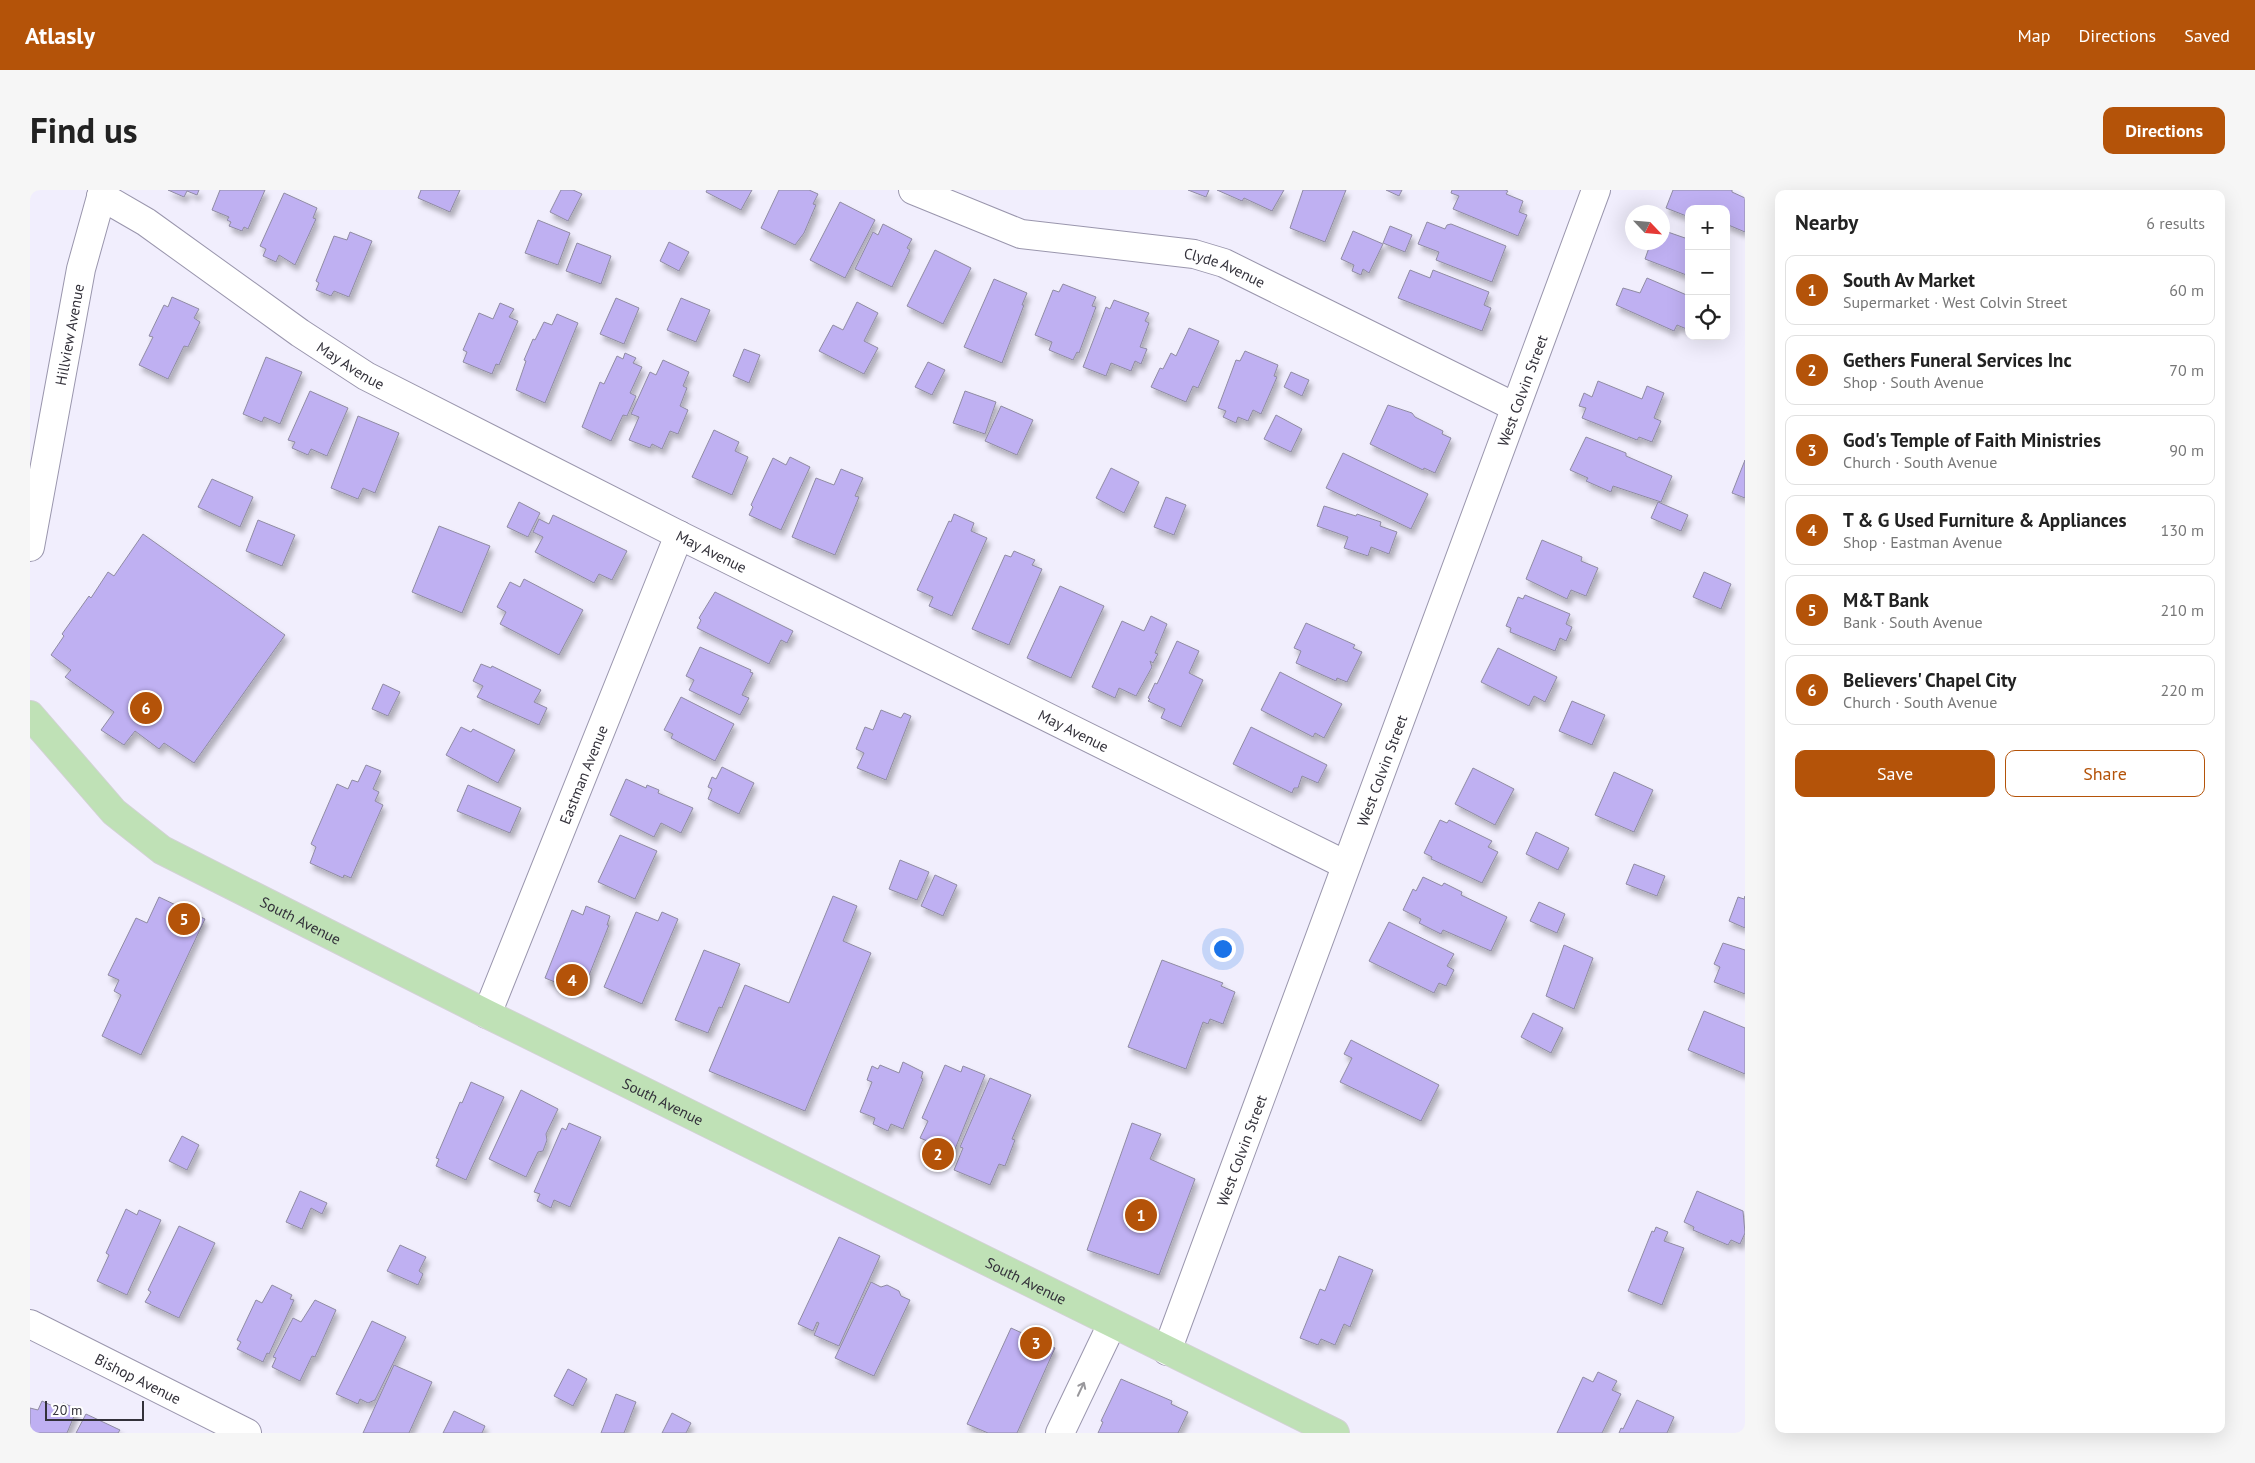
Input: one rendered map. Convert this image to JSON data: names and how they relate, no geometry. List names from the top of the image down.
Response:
{
  "streets": {
    "main road": ["South Avenue"],
    "street": [
      "Clyde Avenue",
      "Hillview Avenue",
      "May Avenue",
      "West Colvin Street",
      "Eastman Avenue",
      "Bishop Avenue"
    ]
  },
  "crossings": [
    ["Clyde Avenue", "West Colvin Street"],
    ["Hillview Avenue", "May Avenue"],
    ["May Avenue", "West Colvin Street"],
    ["May Avenue", "Eastman Avenue"],
    ["West Colvin Street", "South Avenue"],
    ["Eastman Avenue", "South Avenue"]
  ],
  "scale_bar": "20 m",
  "north": "bottom right",
  "page": {
    "header": "Atlasly",
    "nav": ["Map", "Directions", "Saved"],
    "title": "Find us",
    "buttons": [
      "Directions",
      ["Save", "Share"]
    ],
    "heading": ["Nearby", "6 results"],
    "map_buttons": ["+", "−"],
    "list": [
      {
        "mark": "1",
        "name": "South Av Market",
        "note": "Supermarket · West Colvin Street",
        "value": "60 m"
      },
      {
        "mark": "2",
        "name": "Gethers Funeral Services Inc",
        "note": "Shop · South Avenue",
        "value": "70 m"
      },
      {
        "mark": "3",
        "name": "God's Temple of Faith Ministries",
        "note": "Church · South Avenue",
        "value": "90 m"
      },
      {
        "mark": "4",
        "name": "T & G Used Furniture & Appliances",
        "note": "Shop · Eastman Avenue",
        "value": "130 m"
      },
      {
        "mark": "5",
        "name": "M&T Bank",
        "note": "Bank · South Avenue",
        "value": "210 m"
      },
      {
        "mark": "6",
        "name": "Believers' Chapel City",
        "note": "Church · South Avenue",
        "value": "220 m"
      }
    ],
    "pins": [
      "6",
      "5",
      "4",
      "2",
      "1",
      "3"
    ],
    "scale": "20 m"
  }
}
